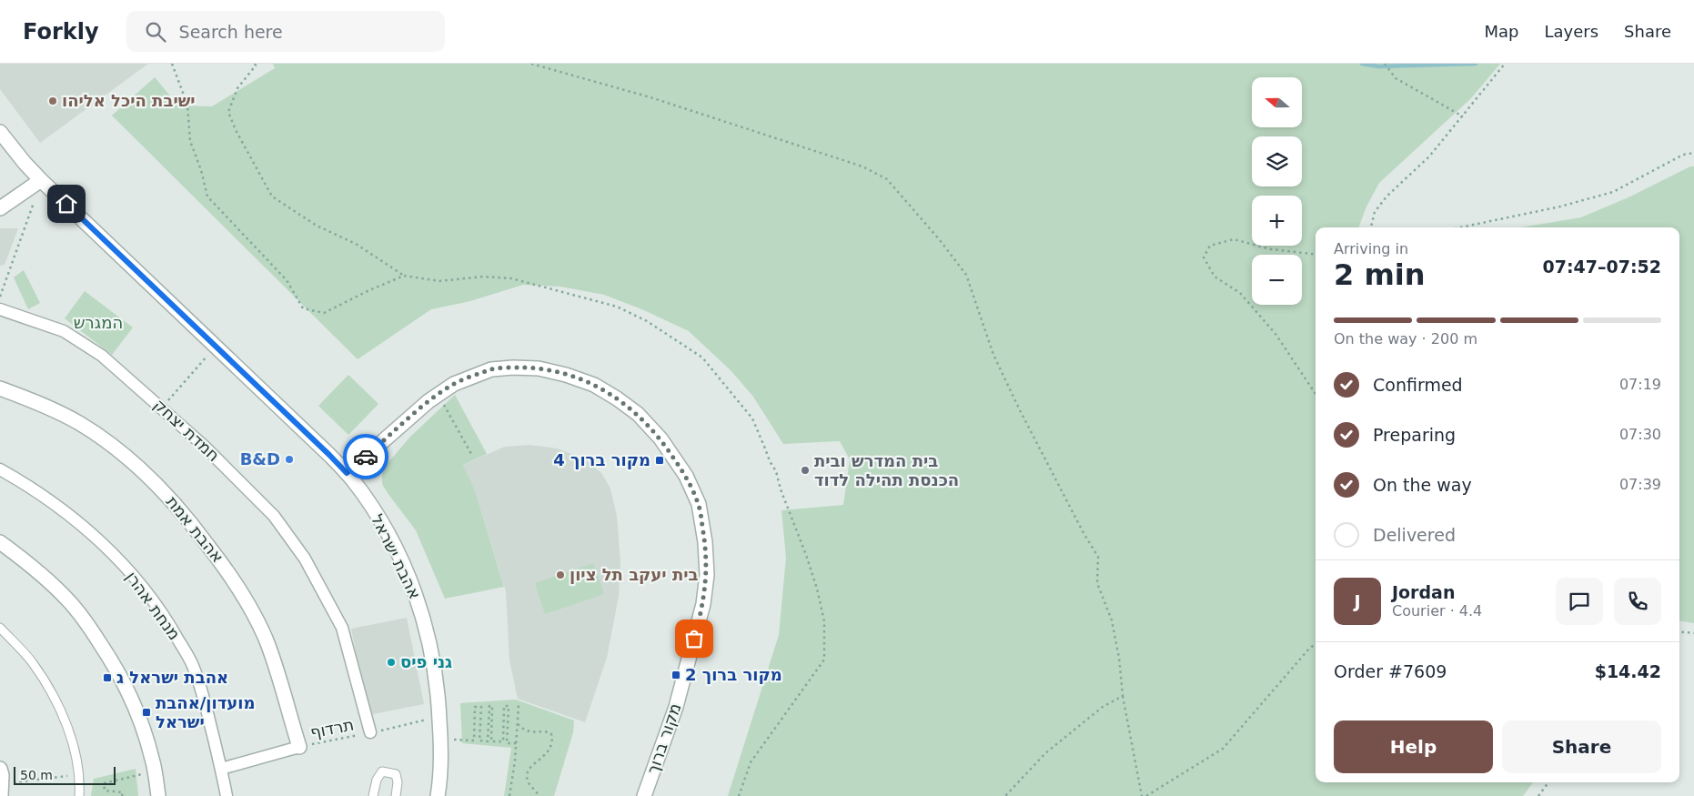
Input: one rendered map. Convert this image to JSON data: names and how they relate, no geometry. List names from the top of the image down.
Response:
{
  "streets": {
    "street": [
      "חמדת יצחק",
      "אהבת אמת",
      "אהבת ישראל",
      "מנחת אהרן",
      "מקור ברוך"
    ],
    "path": ["תרדוף"]
  },
  "crossings": [
    ["חמדת יצחק", "תרדוף"],
    ["אהבת אמת", "תרדוף"],
    ["אהבת ישראל", "תרדוף"],
    ["אהבת ישראל", "מקור ברוך"]
  ],
  "parks": ["המגרש"],
  "places": {
    "other": [
      "ישיבת היכל אליהו",
      "B&D",
      "בית המדרש ובית הכנסת תהילה לדוד",
      "בית יעקב תל ציון",
      "גני פיס"
    ],
    "transit": [
      "מקור ברוך 4",
      "מקור ברוך 2",
      "אהבת ישראל ג",
      "מועדון/אהבת ישראל"
    ]
  },
  "scale_bar": "50 m",
  "north": "left",
  "page": {
    "header": "Forkly",
    "search": "Search here",
    "nav": ["Map", "Layers", "Share"],
    "map_buttons": ["+", "−"],
    "heading": ["2 min", "Arriving in", "07:47–07:52"],
    "panel": [
      "Jordan",
      "Courier · 4.4",
      "Order #7609",
      "$14.42"
    ],
    "bar": "On the way · 200 m",
    "list": [
      ["Confirmed", "07:19"],
      ["Preparing", "07:30"],
      ["On the way", "07:39"],
      "Delivered"
    ],
    "round": "J",
    "buttons": ["Help", "Share"],
    "scale": "50 m"
  }
}
